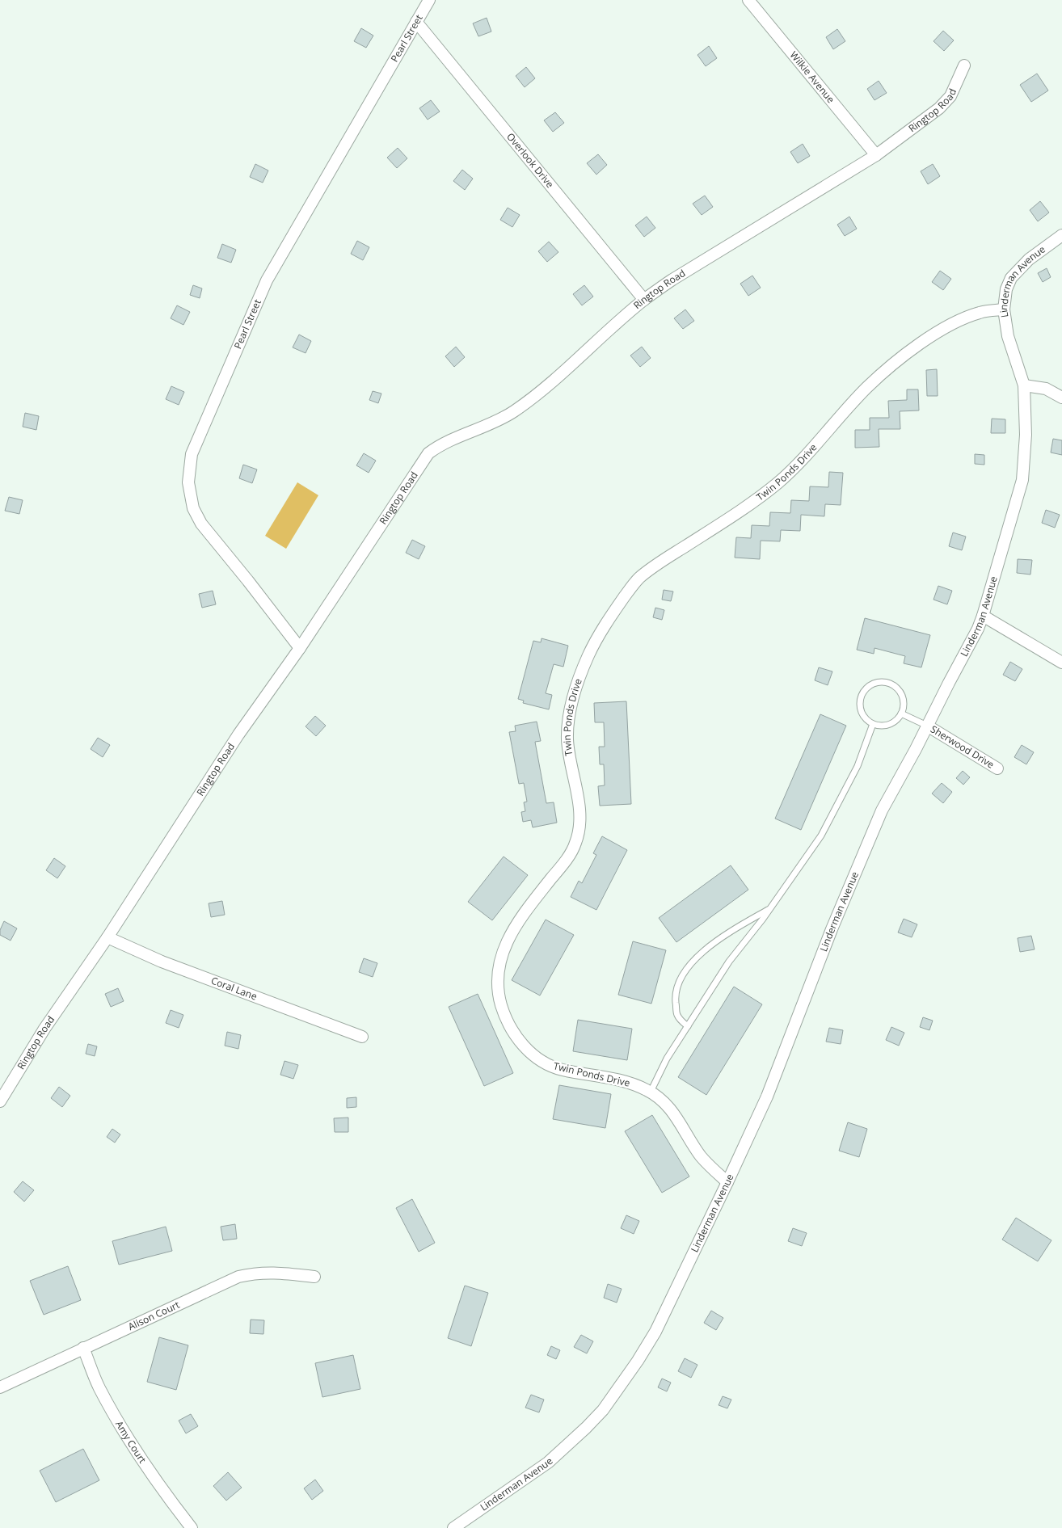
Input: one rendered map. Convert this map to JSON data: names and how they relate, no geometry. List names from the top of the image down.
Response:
{
  "streets": {
    "street": [
      "Pearl Street",
      "Wilkie Avenue",
      "Ringtop Road",
      "Overlook Drive",
      "Linderman Avenue",
      "Twin Ponds Drive",
      "Sherwood Drive",
      "Coral Lane",
      "Alison Court",
      "Amy Court"
    ]
  },
  "crossings": [
    ["Pearl Street", "Ringtop Road"],
    ["Pearl Street", "Overlook Drive"],
    ["Wilkie Avenue", "Ringtop Road"],
    ["Ringtop Road", "Overlook Drive"],
    ["Ringtop Road", "Coral Lane"],
    ["Linderman Avenue", "Twin Ponds Drive"],
    ["Linderman Avenue", "Sherwood Drive"],
    ["Alison Court", "Amy Court"]
  ]
}
